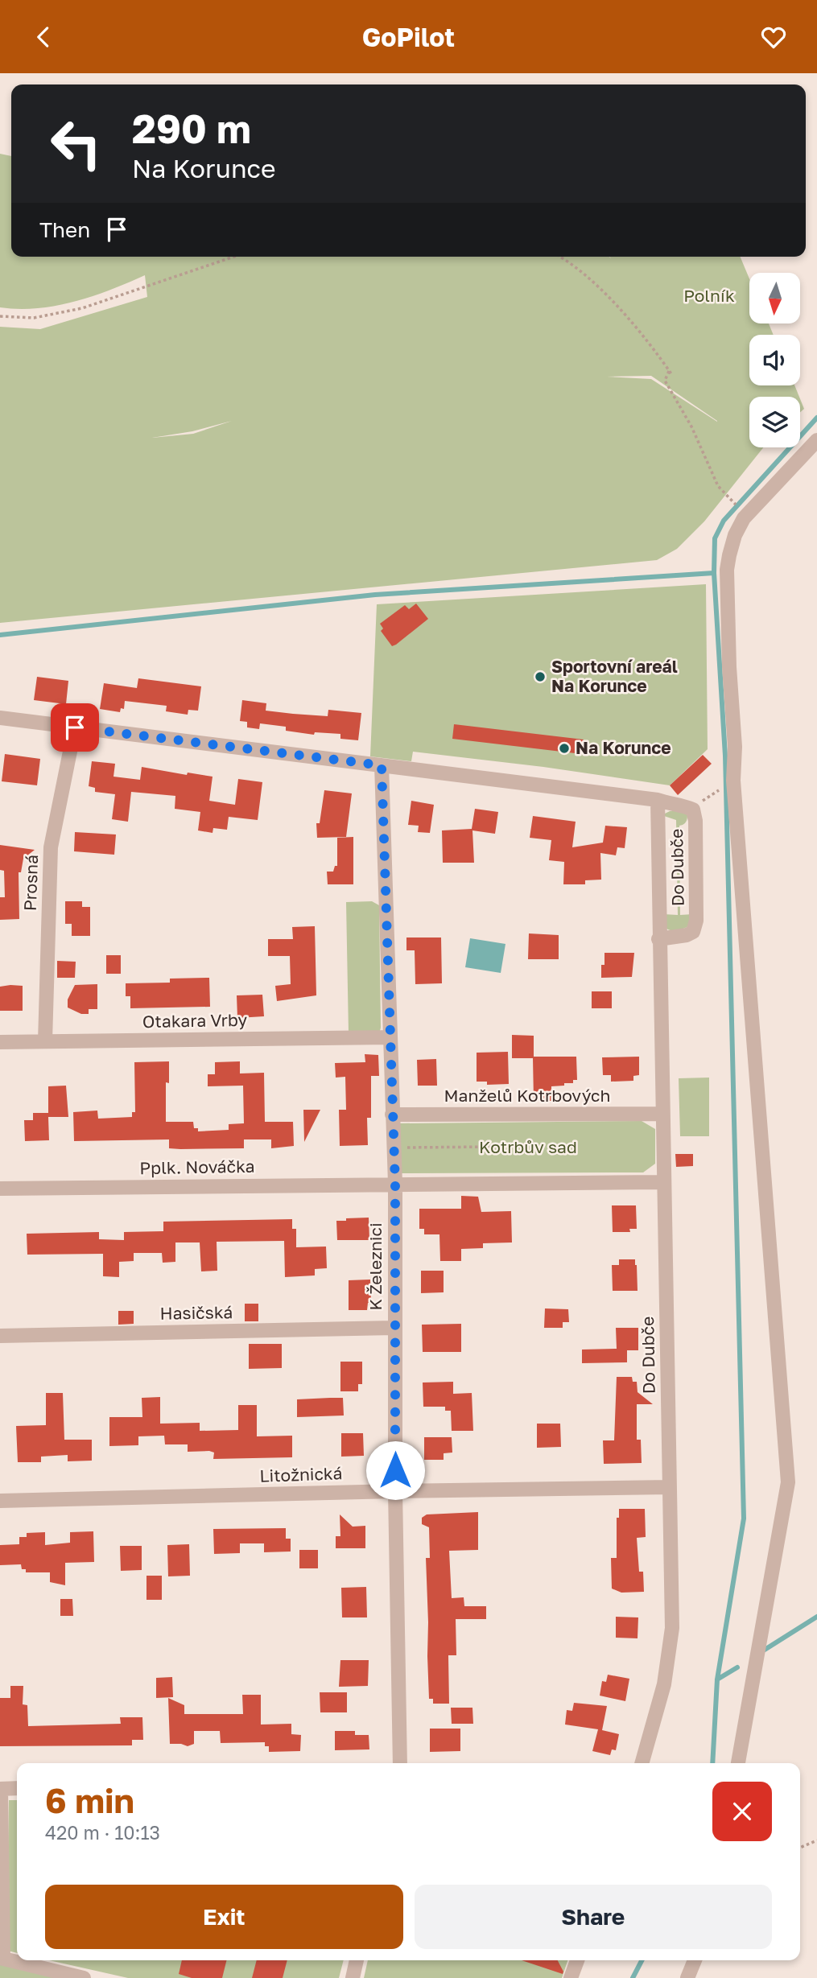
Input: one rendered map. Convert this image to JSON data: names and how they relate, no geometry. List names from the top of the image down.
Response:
{
  "streets": {
    "street": [
      "Do Dubče",
      "Prosná",
      "Otakara Vrby",
      "Manželů Kotrbových",
      "Pplk. Nováčka",
      "K Železnici",
      "Hasičská",
      "Litožnická"
    ]
  },
  "crossings": [
    ["Do Dubče", "Manželů Kotrbových"],
    ["Do Dubče", "Litožnická"],
    ["Prosná", "Otakara Vrby"],
    ["Otakara Vrby", "K Železnici"],
    ["Manželů Kotrbových", "K Železnici"],
    ["Pplk. Nováčka", "K Železnici"],
    ["K Železnici", "Hasičská"],
    ["K Železnici", "Litožnická"]
  ],
  "parks": ["Polník", "Kotrbův sad"],
  "places": ["Sportovní areál Na Korunce", "Na Korunce"],
  "north": "bottom",
  "page": {
    "header": "GoPilot",
    "turn": ["290 m", "Na Korunce"],
    "then": "Then",
    "heading": ["6 min", "420 m · 10:13"],
    "buttons": ["Exit", "Share"]
  }
}
